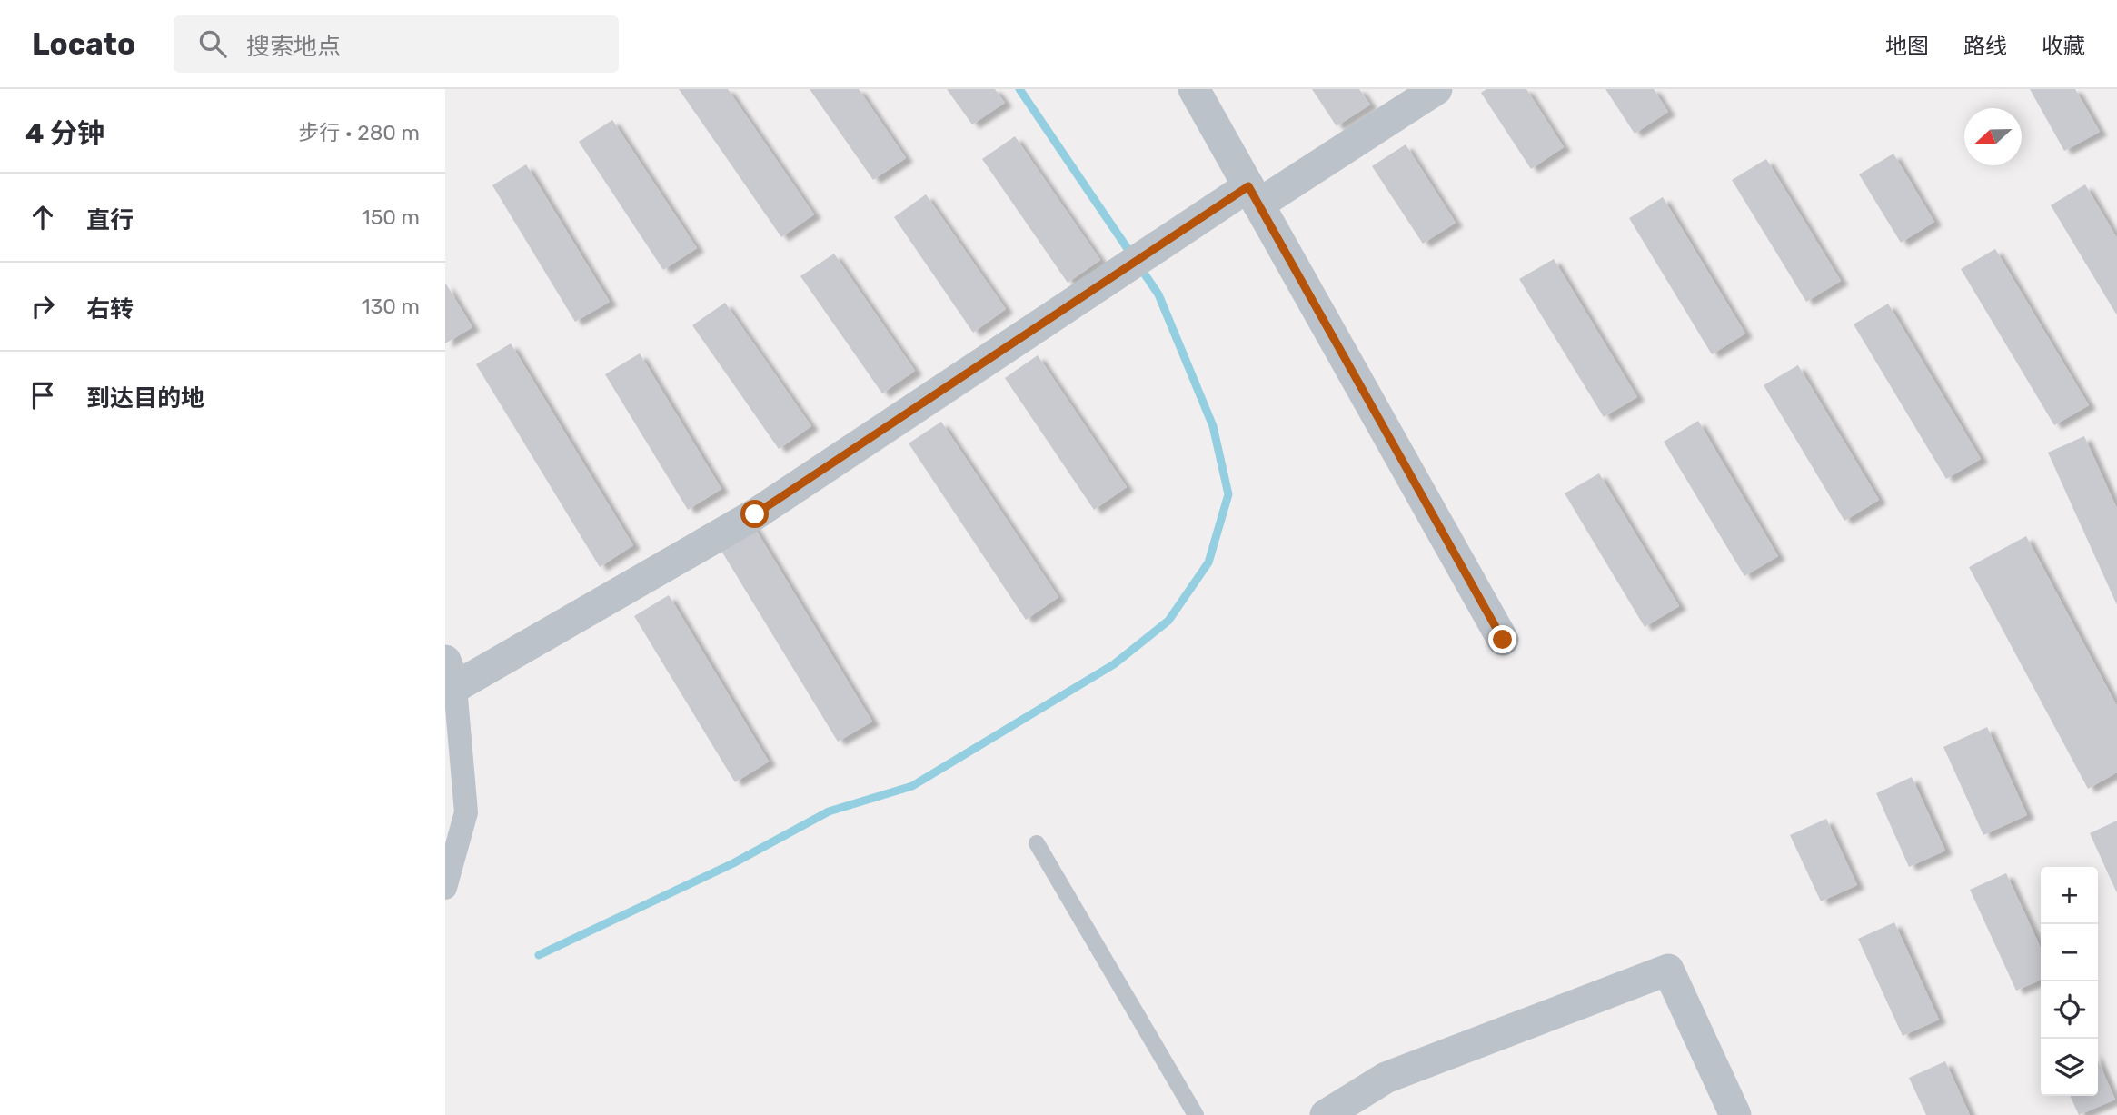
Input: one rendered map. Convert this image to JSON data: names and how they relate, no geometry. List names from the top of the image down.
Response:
{
  "north": "left",
  "page": {
    "header": "Locato",
    "search": "搜索地点",
    "nav": ["地图", "路线", "收藏"],
    "heading": ["4 分钟", "步行 · 280 m"],
    "list": [
      ["直行", "150 m"],
      ["右转", "130 m"],
      "到达目的地"
    ],
    "map_buttons": ["+", "−"]
  }
}
